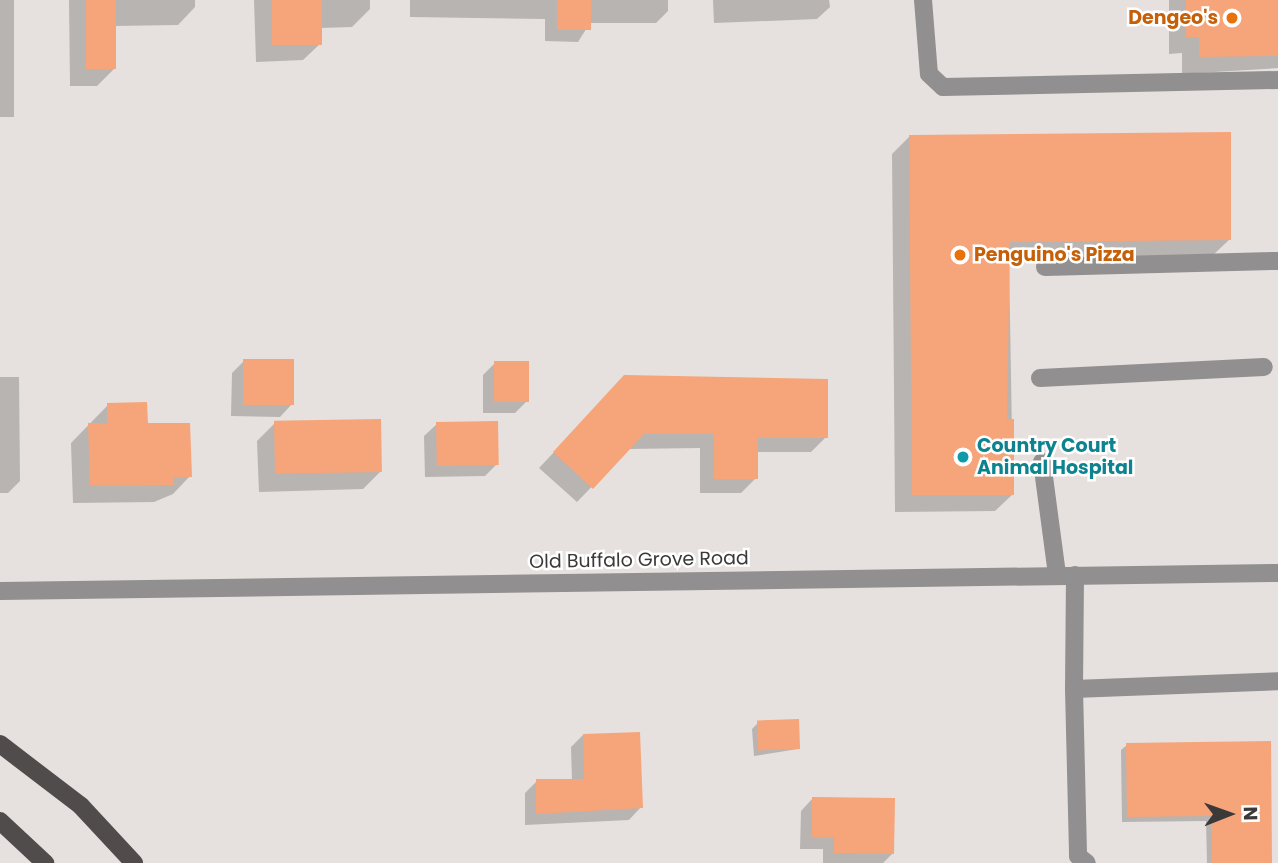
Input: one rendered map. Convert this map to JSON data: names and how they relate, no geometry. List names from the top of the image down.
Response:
{
  "streets": {
    "street": ["Old Buffalo Grove Road"]
  },
  "places": ["Dengeo's", "Penguino's Pizza", "Country Court Animal Hospital"],
  "north": "right"
}
